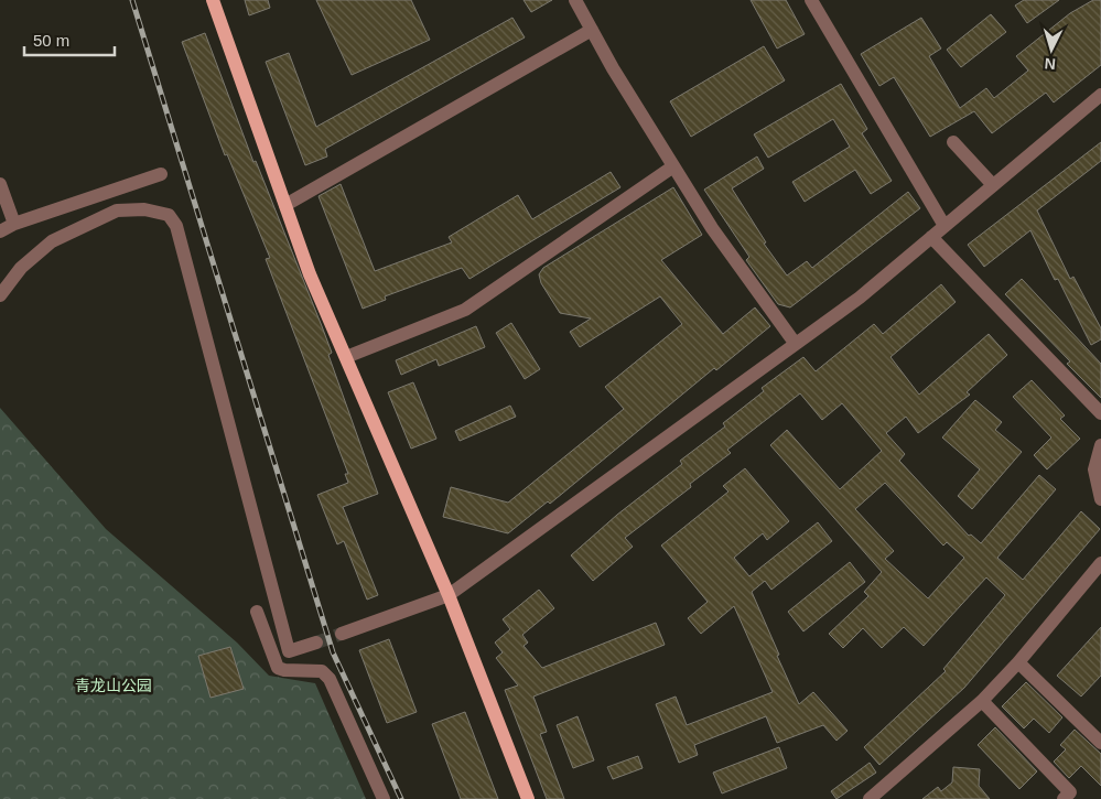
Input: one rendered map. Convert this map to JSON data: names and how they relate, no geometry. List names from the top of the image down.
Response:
{
  "parks": ["青龙山公园"],
  "scale_bar": "50 m",
  "north": "bottom"
}
